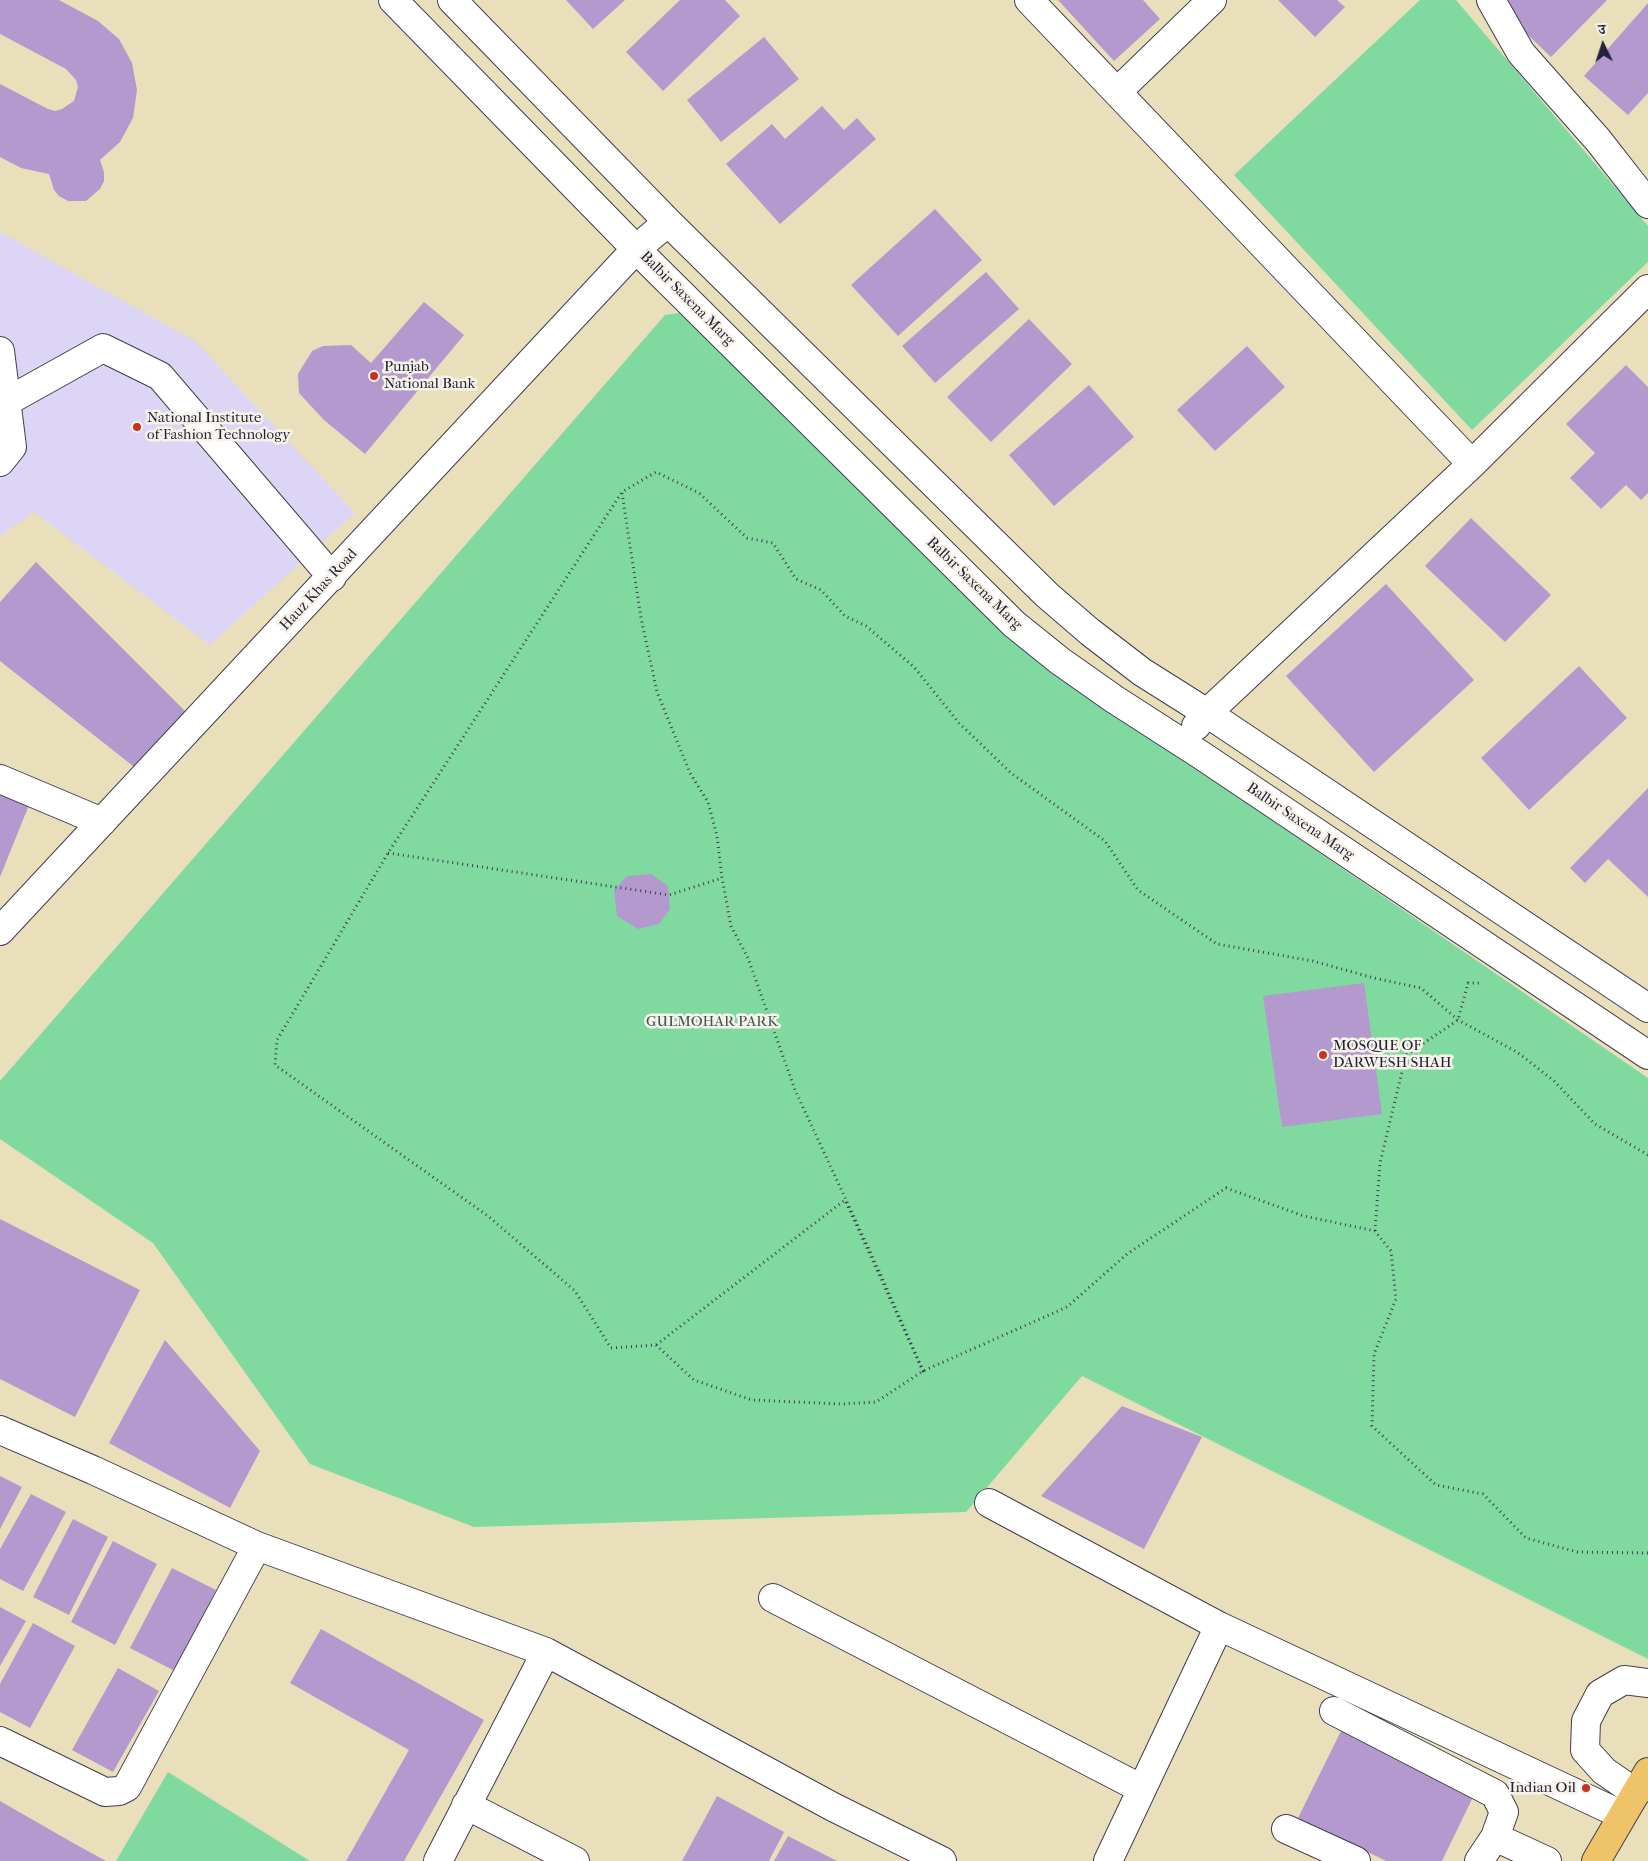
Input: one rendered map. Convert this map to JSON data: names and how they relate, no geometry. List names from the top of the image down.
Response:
{
  "streets": {
    "street": ["Balbir Saxena Marg", "Hauz Khas Road"]
  },
  "crossings": [
    ["Balbir Saxena Marg", "Hauz Khas Road"]
  ],
  "parks": ["GULMOHAR PARK"],
  "places": [
    "Punjab National Bank",
    "National Institute of Fashion Technology",
    "MOSQUE OF DARWESH SHAH",
    "Indian Oil"
  ],
  "north": "top"
}
